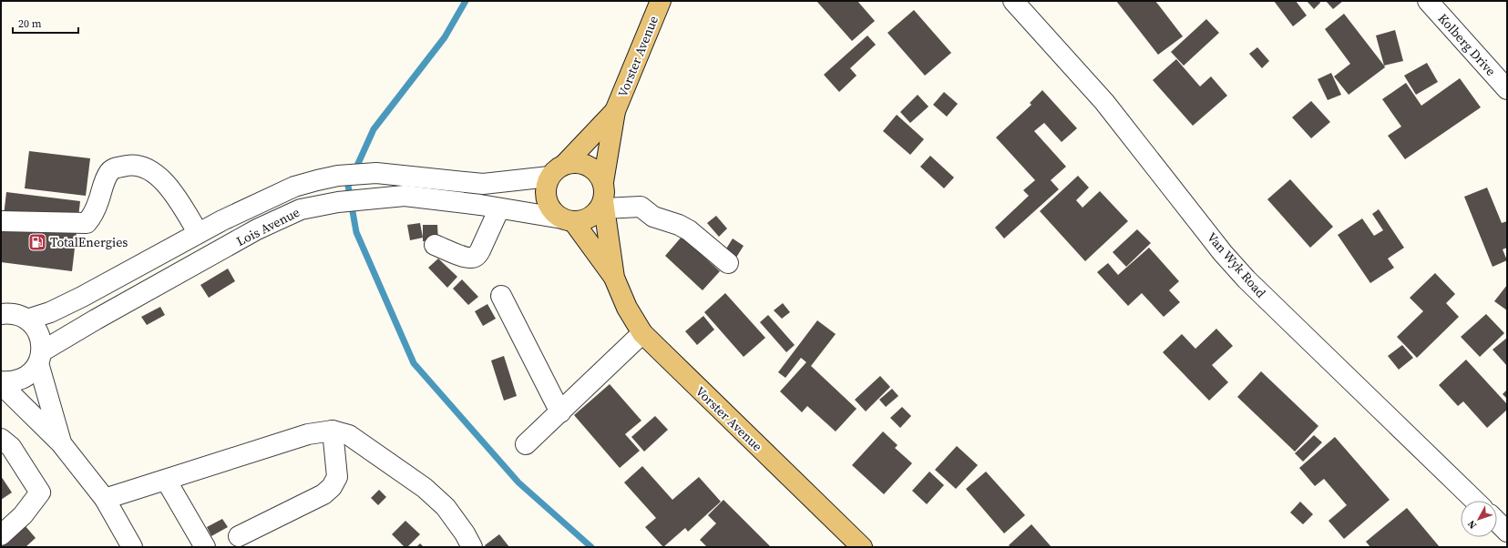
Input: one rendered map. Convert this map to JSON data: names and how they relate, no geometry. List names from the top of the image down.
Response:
{
  "streets": {
    "main road": ["Vorster Avenue"],
    "street": ["Kolberg Drive", "Lois Avenue", "Van Wyk Road"]
  },
  "crossings": [
    ["Vorster Avenue", "Lois Avenue"]
  ],
  "places": {
    "fuel station": ["TotalEnergies"]
  },
  "scale_bar": "20 m",
  "north": "bottom left"
}
